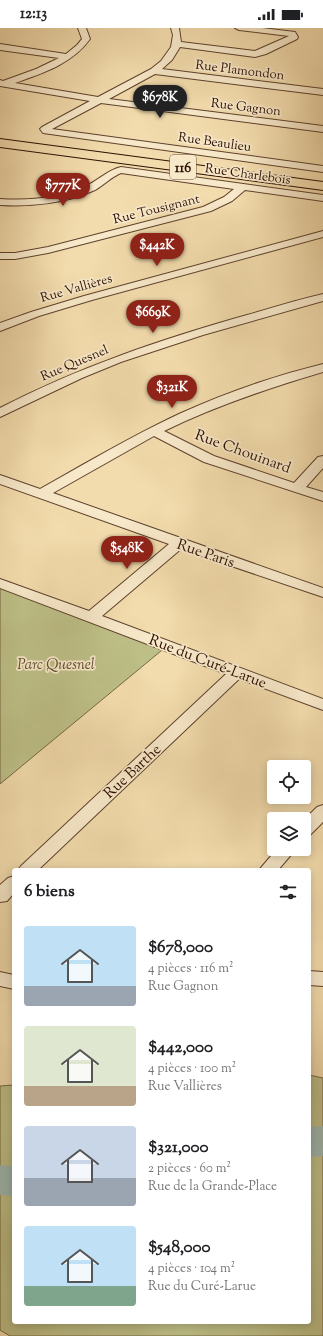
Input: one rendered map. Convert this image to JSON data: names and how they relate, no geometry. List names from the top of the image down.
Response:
{
  "streets": {
    "main road": ["116"],
    "street": [
      "Rue Plamondon",
      "Rue Gagnon",
      "Rue Beaulieu",
      "Rue Charlebois",
      "Rue Tousignant",
      "Rue Vallières",
      "Rue Quesnel",
      "Rue Chouinard",
      "Rue Paris",
      "Rue du Curé-Larue",
      "Rue Barthe"
    ]
  },
  "crossings": [
    ["Rue Gagnon", "Rue Beaulieu"],
    ["Rue Charlebois", "Rue Tousignant"],
    ["Rue du Curé-Larue", "Rue Barthe"]
  ],
  "parks": ["Parc Quesnel"],
  "page": {
    "status": "12:13",
    "price": [
      "$678K",
      "$777K",
      "$442K",
      "$669K",
      "$321K",
      "$548K"
    ],
    "heading": "6 biens",
    "list": [
      {
        "name": "$678,000",
        "note": "4 pièces · 116 m² · Rue Gagnon"
      },
      {
        "name": "$442,000",
        "note": "4 pièces · 100 m² · Rue Vallières"
      },
      {
        "name": "$321,000",
        "note": "2 pièces · 60 m² · Rue de la Grande-Place"
      },
      {
        "name": "$548,000",
        "note": "4 pièces · 104 m² · Rue du Curé-Larue"
      }
    ]
  }
}
